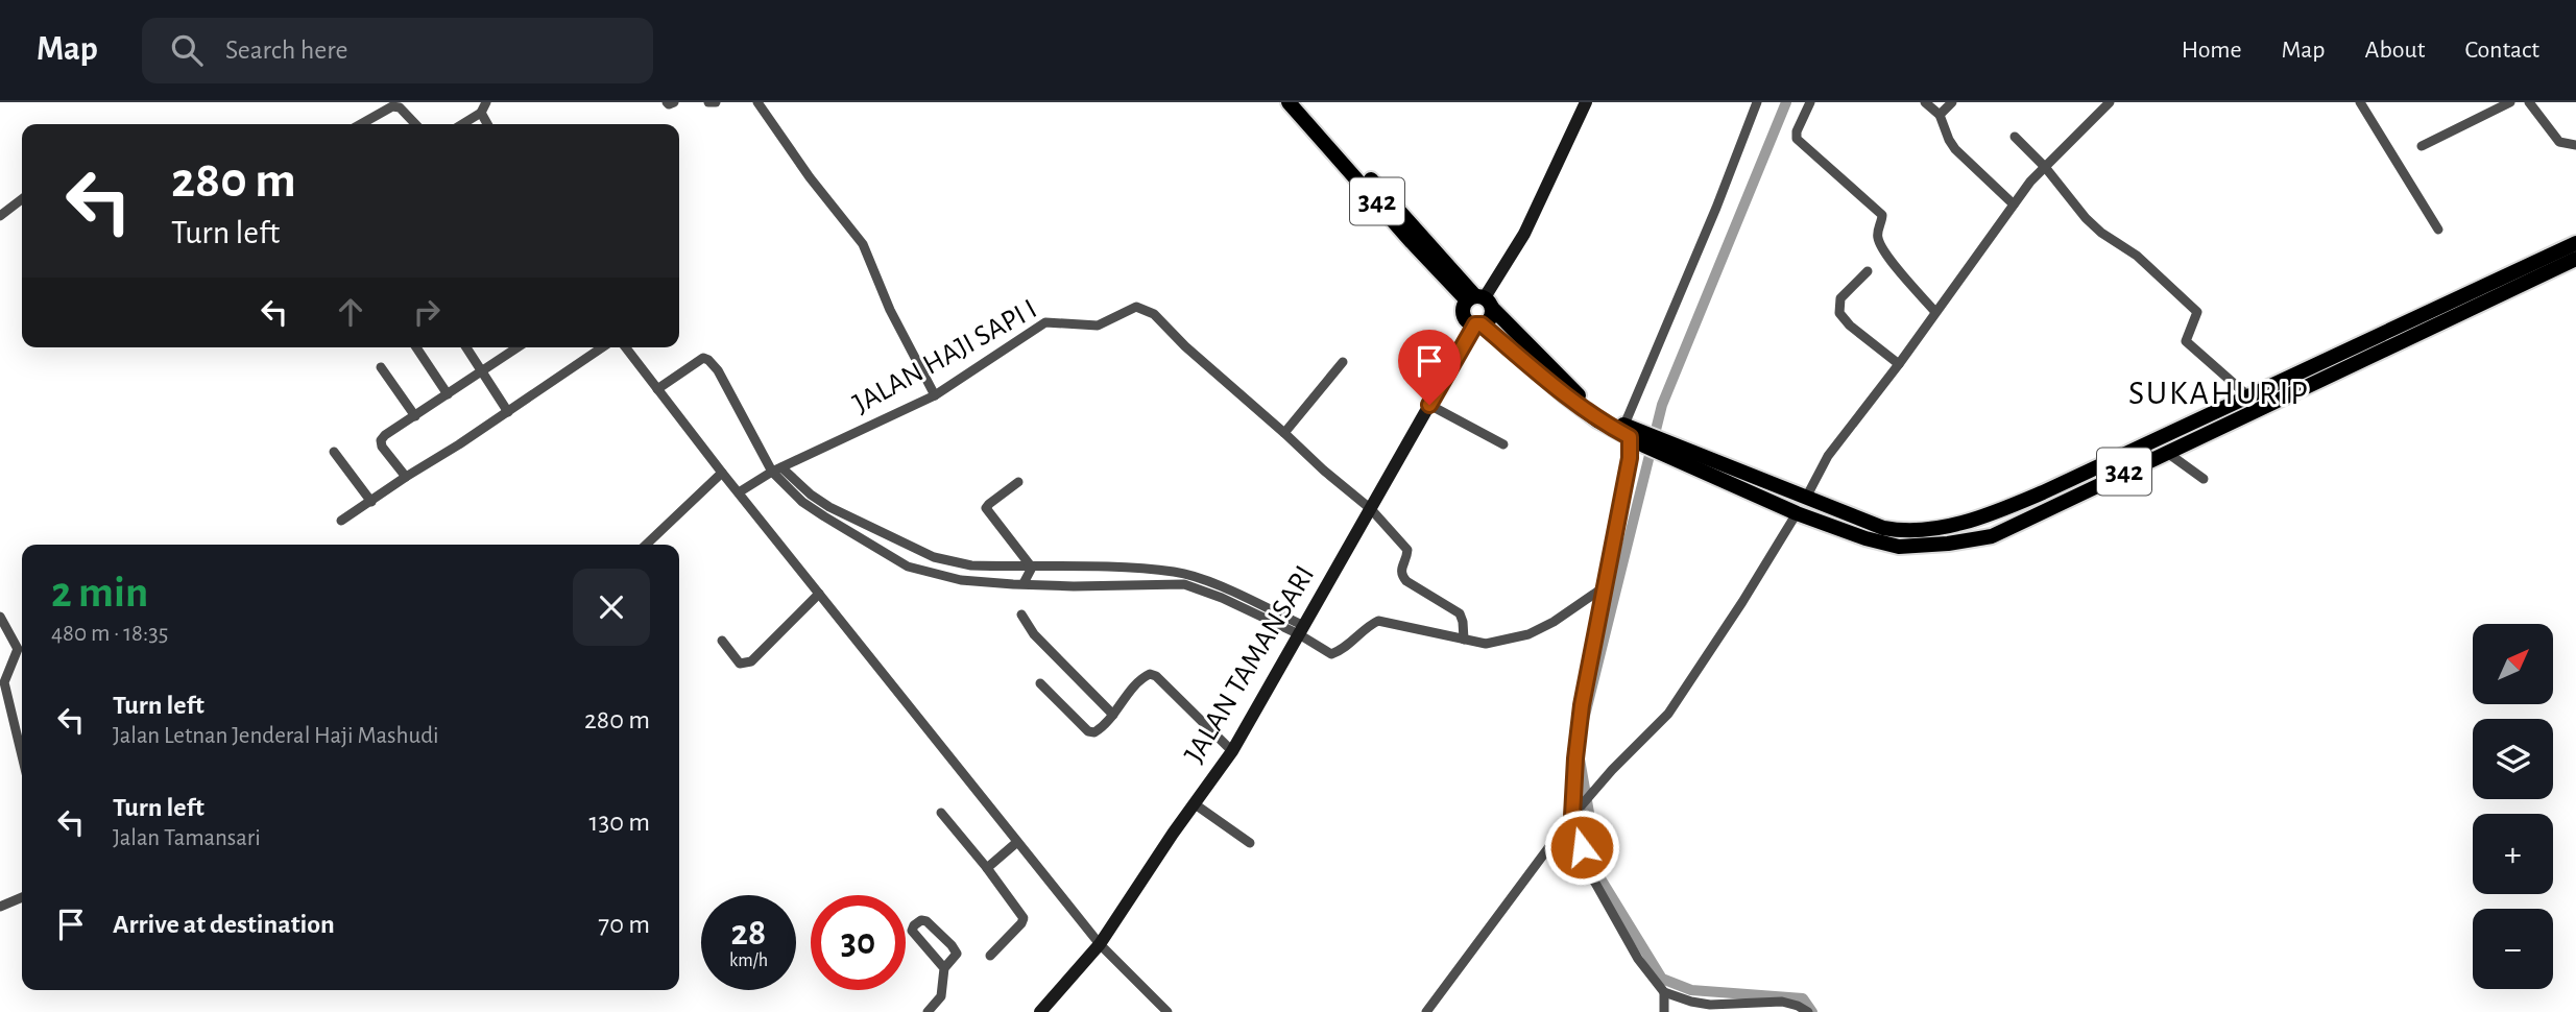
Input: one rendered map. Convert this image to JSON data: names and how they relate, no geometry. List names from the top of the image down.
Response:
{
  "streets": {
    "main road": ["342", "JALAN TAMANSARI"],
    "street": ["JALAN HAJI SAPI I"]
  },
  "crossings": [
    ["342", "JALAN TAMANSARI"],
    ["JALAN HAJI SAPI I", "JALAN TAMANSARI"]
  ],
  "districts": ["SUKAHURIP"],
  "north": "top right",
  "page": {
    "header": "Map",
    "search": "Search here",
    "nav": [
      "Home",
      "Map",
      "About",
      "Contact"
    ],
    "turn": ["280 m", "Turn left"],
    "heading": ["2 min", "480 m · 18:35"],
    "map_buttons": ["+", "−"],
    "list": [
      {
        "name": "Turn left",
        "note": "Jalan Letnan Jenderal Haji Mashudi",
        "value": "280 m"
      },
      {
        "name": "Turn left",
        "note": "Jalan Tamansari",
        "value": "130 m"
      },
      {
        "name": "Arrive at destination",
        "value": "70 m"
      }
    ],
    "speed": "28 km/h",
    "limit": "30"
  }
}
